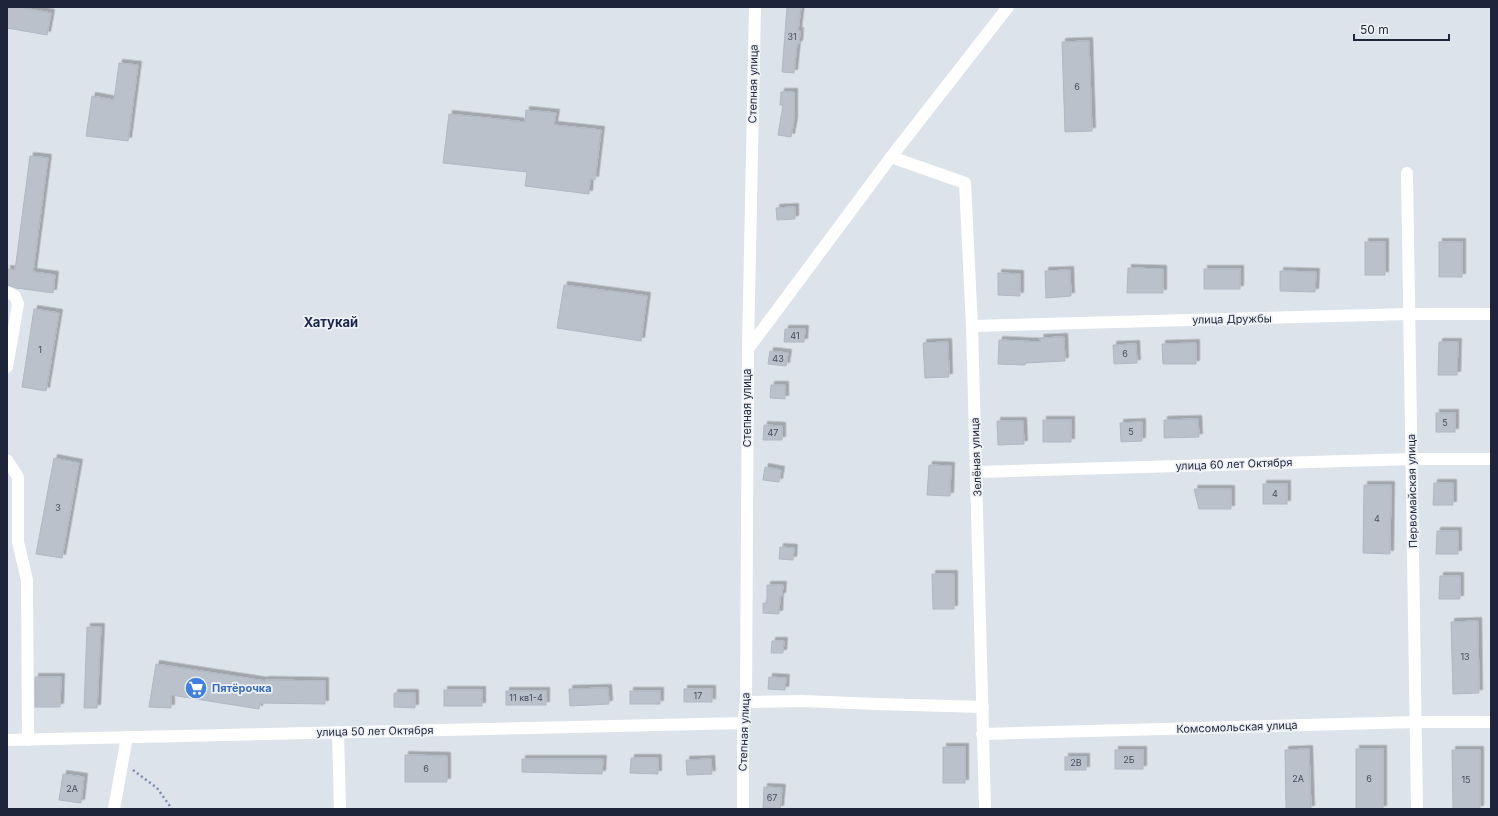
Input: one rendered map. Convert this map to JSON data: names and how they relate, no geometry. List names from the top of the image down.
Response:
{
  "streets": {
    "street": [
      "Степная улица",
      "улица Дружбы",
      "Зелёная улица",
      "улица 60 лет Октября",
      "Первомайская улица",
      "Комсомольская улица",
      "улица 50 лет Октября"
    ]
  },
  "crossings": [
    ["Степная улица", "улица 50 лет Октября"],
    ["улица Дружбы", "Зелёная улица"],
    ["улица Дружбы", "Первомайская улица"],
    ["Зелёная улица", "улица 60 лет Октября"],
    ["Зелёная улица", "Комсомольская улица"],
    ["улица 60 лет Октября", "Первомайская улица"],
    ["Первомайская улица", "Комсомольская улица"]
  ],
  "districts": ["Хатукай"],
  "places": {
    "supermarket": ["Пятёрочка"]
  },
  "house_numbers": [
    "31",
    "6",
    "41",
    "1",
    "6",
    "43",
    "5",
    "5",
    "47",
    "4",
    "3",
    "4",
    "13",
    "17",
    "11 кв1-4",
    "2Б",
    "2В",
    "6",
    "2А",
    "6",
    "15",
    "2А",
    "67"
  ],
  "scale_bar": "50 m"
}
